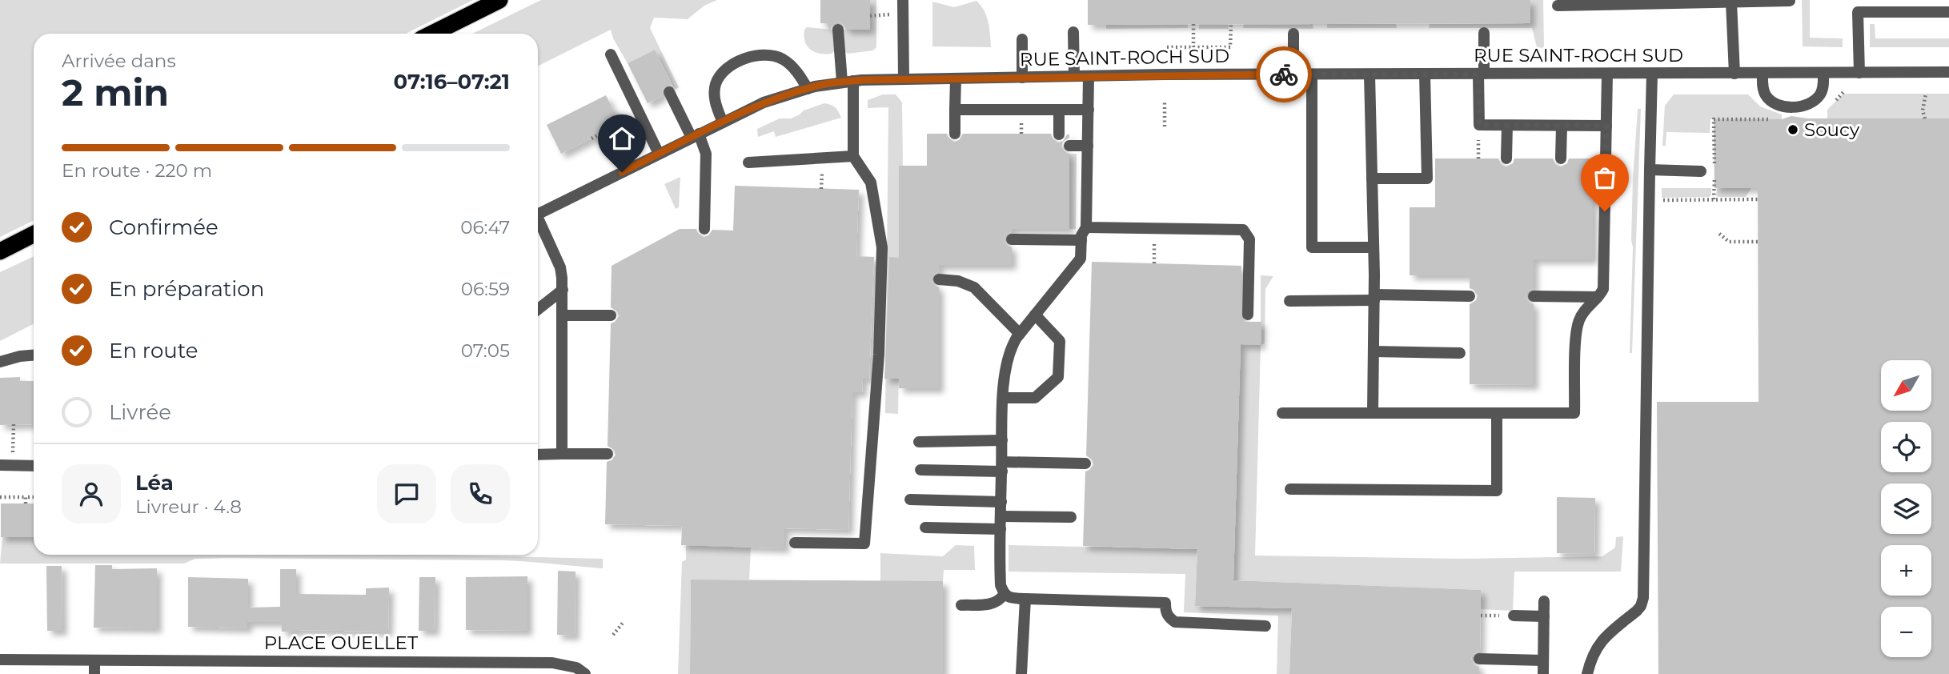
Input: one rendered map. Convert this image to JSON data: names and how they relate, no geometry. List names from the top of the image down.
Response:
{
  "streets": {
    "street": ["RUE SAINT-ROCH SUD", "PLACE OUELLET"]
  },
  "places": ["Soucy"],
  "north": "bottom left",
  "page": {
    "heading": ["2 min", "Arrivée dans", "07:16–07:21"],
    "panel": ["Léa", "Livreur · 4.8"],
    "bar": "En route · 220 m",
    "list": [
      ["Confirmée", "06:47"],
      ["En préparation", "06:59"],
      ["En route", "07:05"],
      "Livrée"
    ],
    "map_buttons": ["+", "−"]
  }
}
